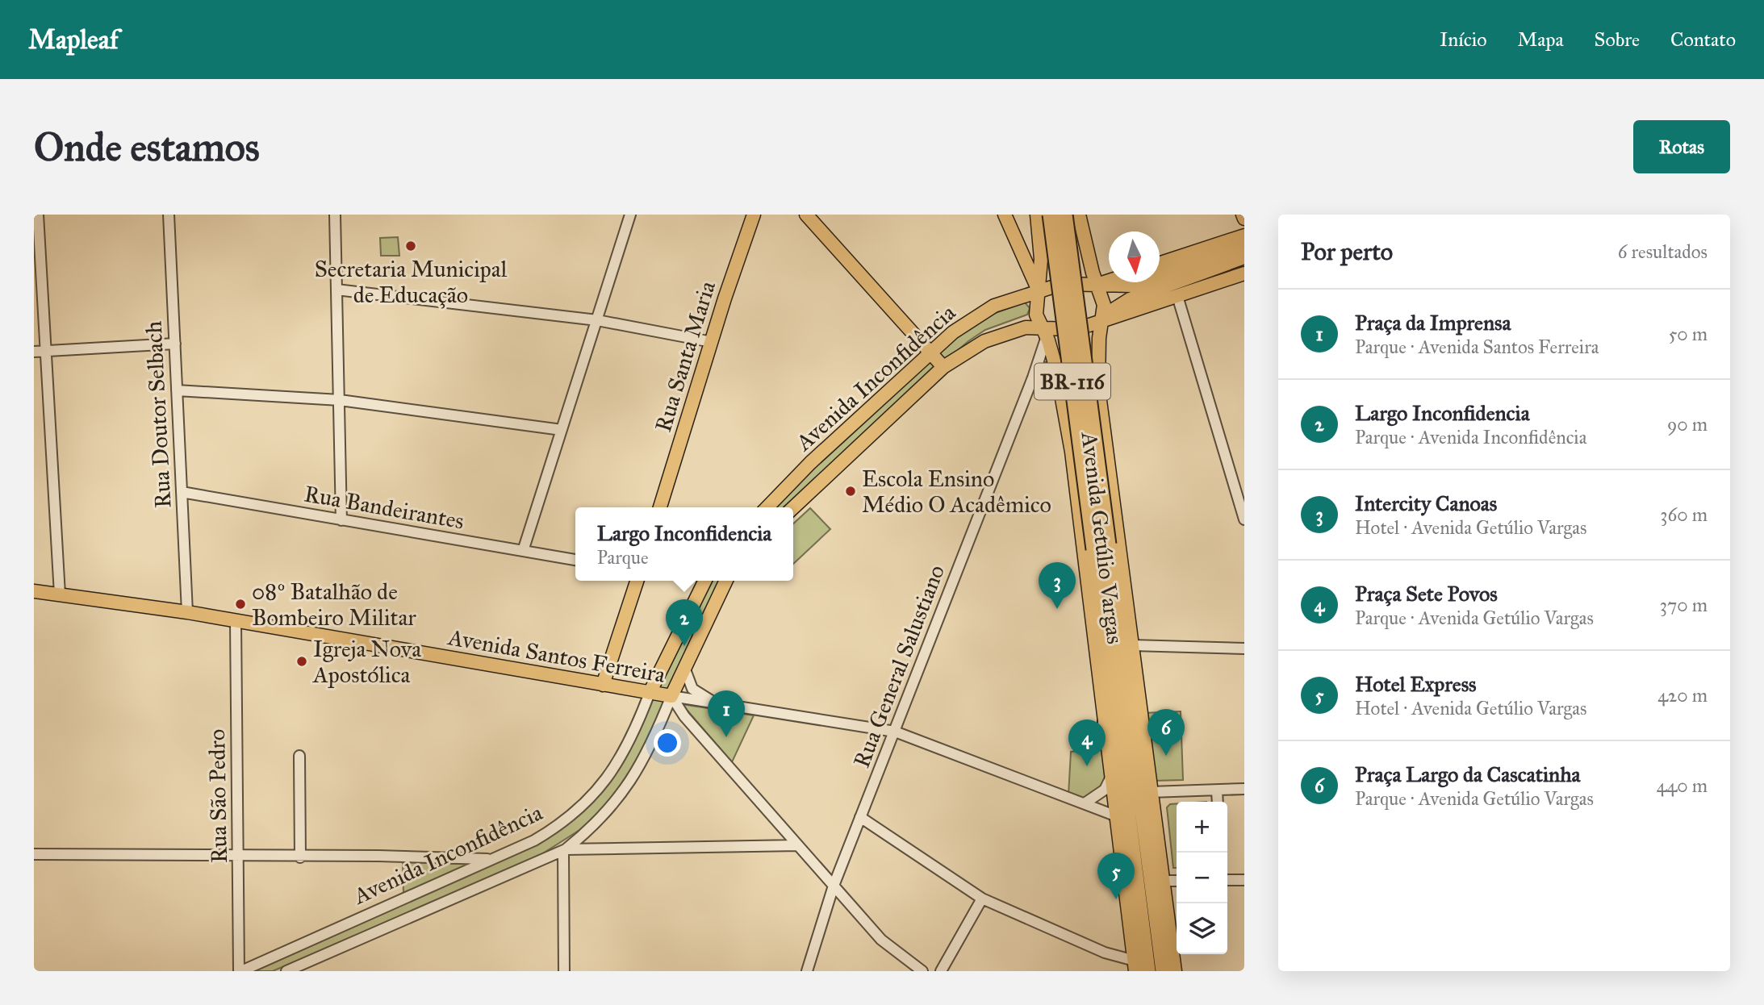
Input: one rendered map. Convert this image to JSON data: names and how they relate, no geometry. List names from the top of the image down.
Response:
{
  "streets": {
    "highway": ["BR-116"],
    "main road": [
      "Rua Santa Maria",
      "Avenida Inconfidência",
      "Avenida Getúlio Vargas",
      "Avenida Santos Ferreira"
    ],
    "street": [
      "Rua Doutor Selbach",
      "Rua Bandeirantes",
      "Rua General Salustiano",
      "Rua São Pedro"
    ]
  },
  "crossings": [
    ["Avenida Inconfidência", "Avenida Getúlio Vargas"],
    ["Avenida Inconfidência", "Avenida Santos Ferreira"],
    ["Avenida Inconfidência", "Rua General Salustiano"],
    ["Avenida Inconfidência", "Rua São Pedro"],
    ["BR-116", "Avenida Getúlio Vargas"],
    ["Rua Doutor Selbach", "Rua Bandeirantes"],
    ["Rua Doutor Selbach", "Avenida Santos Ferreira"],
    ["Avenida Getúlio Vargas", "Rua General Salustiano"],
    ["Avenida Santos Ferreira", "Rua General Salustiano"],
    ["Avenida Santos Ferreira", "Rua São Pedro"]
  ],
  "places": [
    "Secretaria Municipal de Educação",
    "Escola Ensino Médio O Acadêmico",
    "08º Batalhão de Bombeiro Militar",
    "Igreja Nova Apostólica"
  ],
  "north": "bottom",
  "page": {
    "header": "Mapleaf",
    "nav": [
      "Início",
      "Mapa",
      "Sobre",
      "Contato"
    ],
    "buttons": "Rotas",
    "title": "Onde estamos",
    "heading": ["Por perto", "6 resultados"],
    "list": [
      {
        "mark": "1",
        "name": "Praça da Imprensa",
        "note": "Parque · Avenida Santos Ferreira",
        "value": "50 m"
      },
      {
        "mark": "2",
        "name": "Largo Inconfidencia",
        "note": "Parque · Avenida Inconfidência",
        "value": "90 m"
      },
      {
        "mark": "3",
        "name": "Intercity Canoas",
        "note": "Hotel · Avenida Getúlio Vargas",
        "value": "360 m"
      },
      {
        "mark": "4",
        "name": "Praça Sete Povos",
        "note": "Parque · Avenida Getúlio Vargas",
        "value": "370 m"
      },
      {
        "mark": "5",
        "name": "Hotel Express",
        "note": "Hotel · Avenida Getúlio Vargas",
        "value": "420 m"
      },
      {
        "mark": "6",
        "name": "Praça Largo da Cascatinha",
        "note": "Parque · Avenida Getúlio Vargas",
        "value": "440 m"
      }
    ],
    "popup": ["Largo Inconfidencia", "Parque"],
    "pins": [
      "3",
      "2",
      "1",
      "6",
      "4",
      "5"
    ],
    "map_buttons": ["+", "−"]
  }
}
